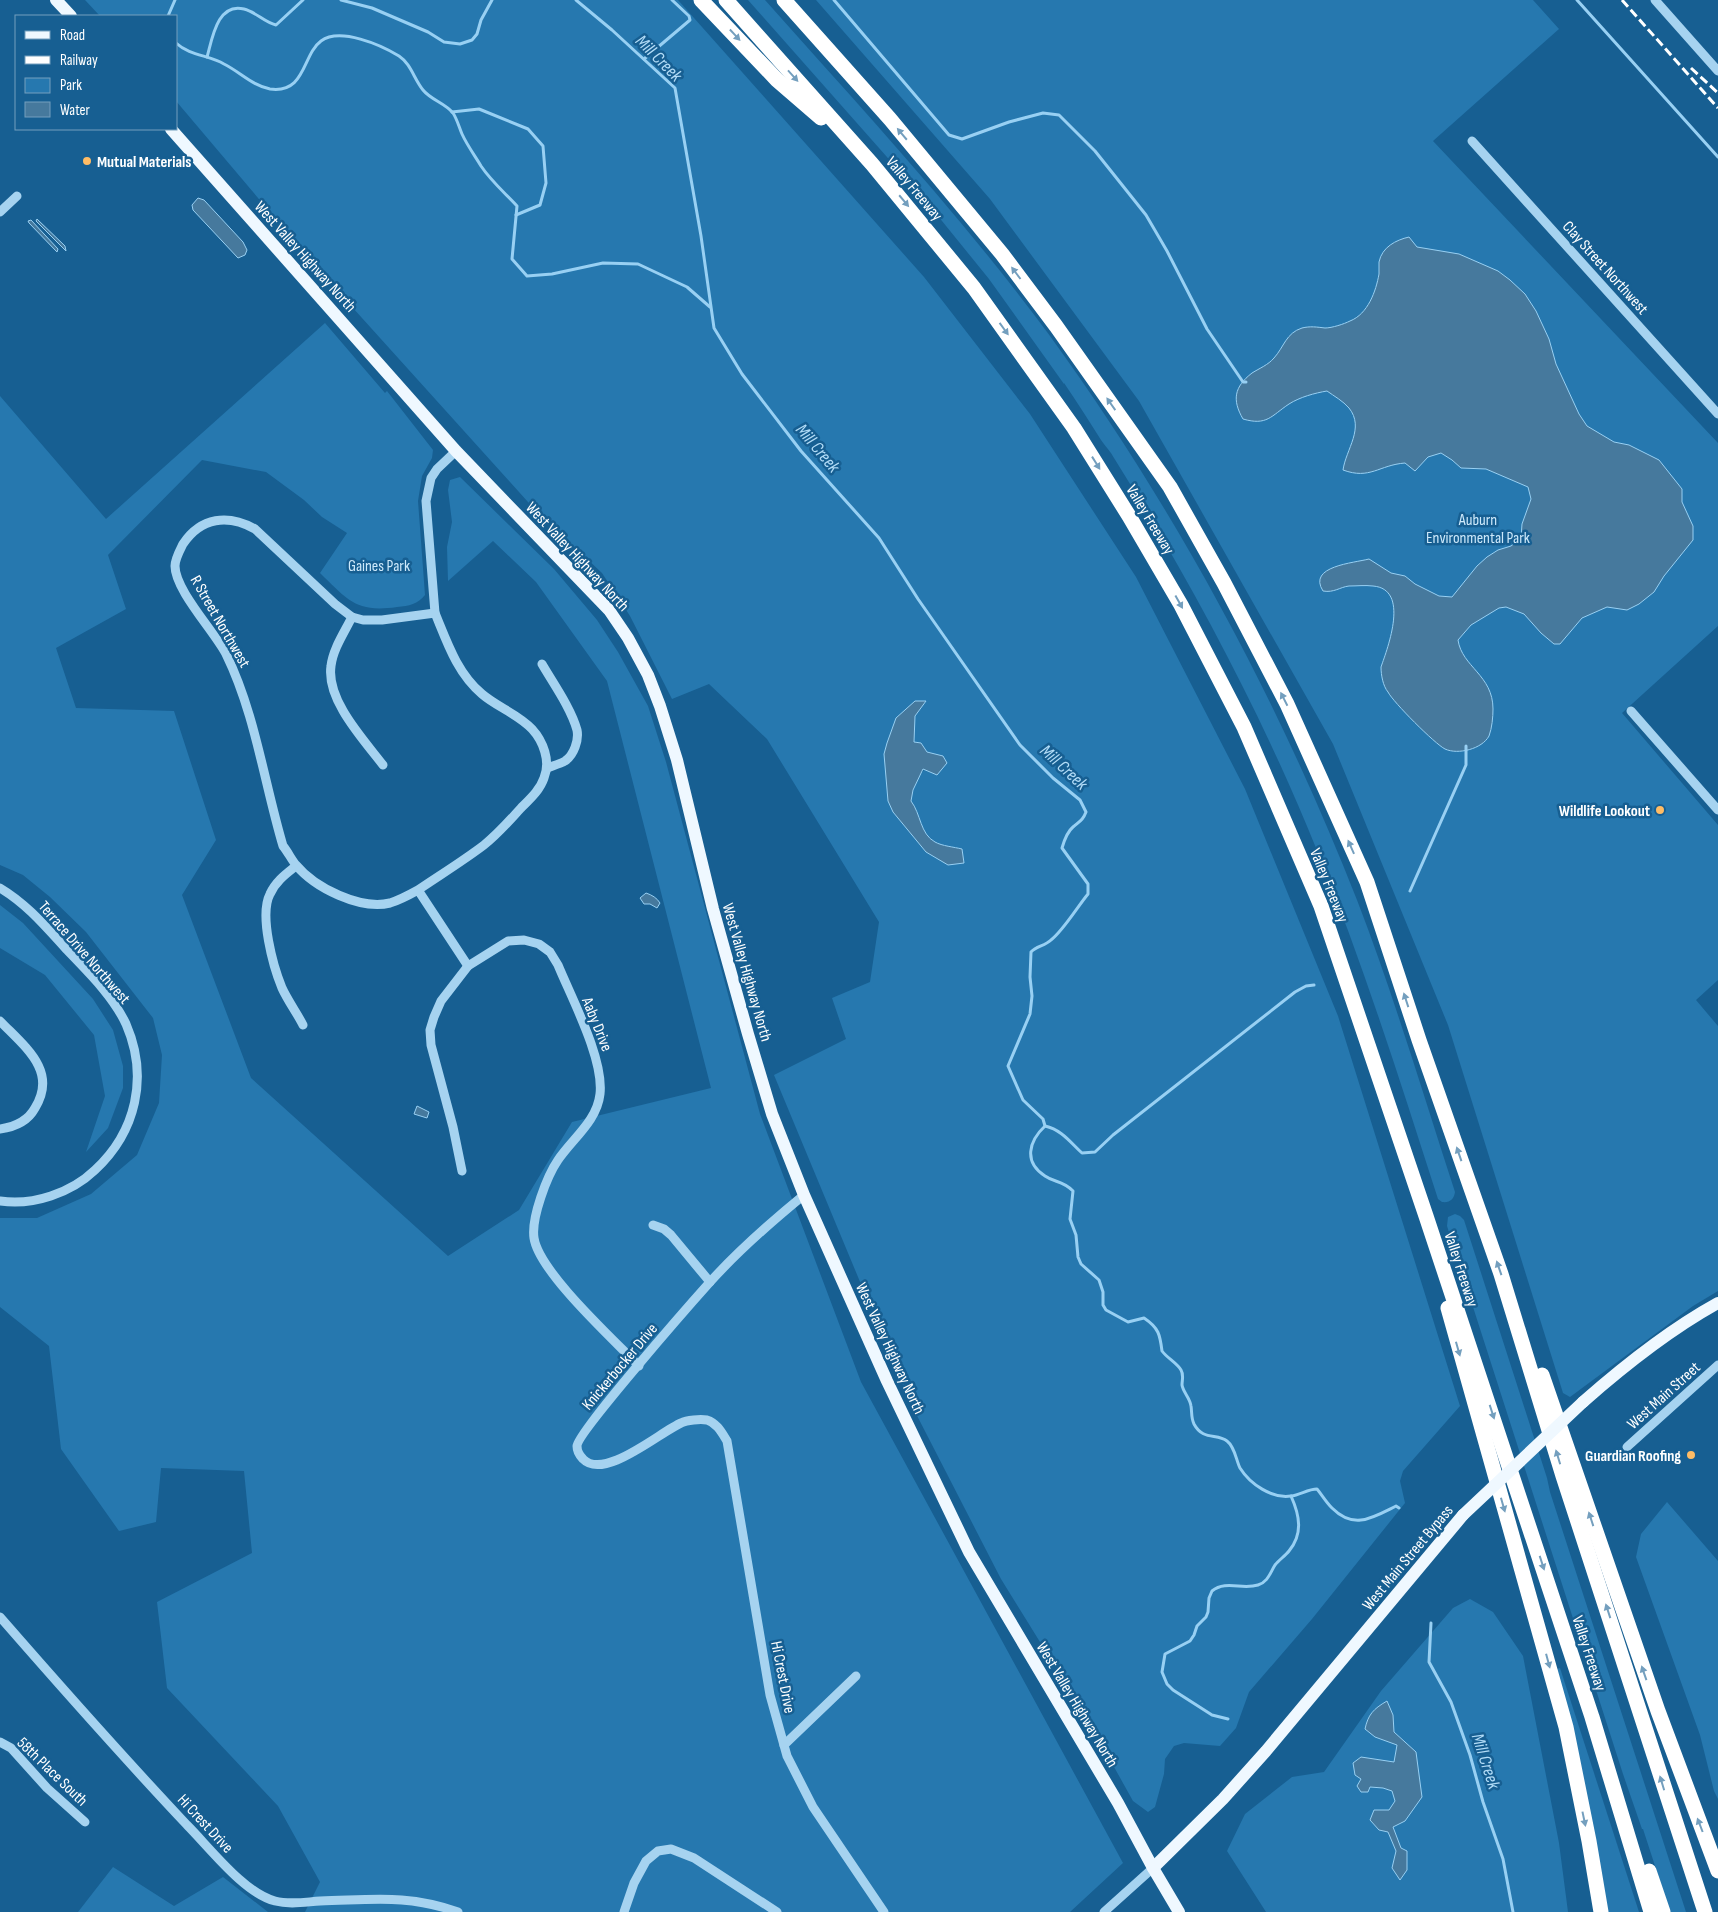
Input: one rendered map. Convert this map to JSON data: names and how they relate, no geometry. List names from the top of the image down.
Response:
{
  "streets": {
    "highway": ["Valley Freeway"],
    "main road": ["West Valley Highway North", "West Main Street Bypass"],
    "street": [
      "Clay Street Northwest",
      "R Street Northwest",
      "Terrace Drive Northwest",
      "Aaby Drive",
      "Knickerbocker Drive",
      "West Main Street",
      "Hi Crest Drive",
      "58th Place South"
    ]
  },
  "crossings": [
    ["West Valley Highway North", "Knickerbocker Drive"],
    ["West Valley Highway North", "West Main Street Bypass"],
    ["Aaby Drive", "Knickerbocker Drive"],
    ["Knickerbocker Drive", "Hi Crest Drive"]
  ],
  "water": ["Mill Creek"],
  "parks": ["Auburn Environmental Park", "Gaines Park"],
  "places": ["Mutual Materials", "Wildlife Lookout", "Guardian Roofing"],
  "legend": [
    "Road",
    "Railway",
    "Park",
    "Water"
  ]
}
